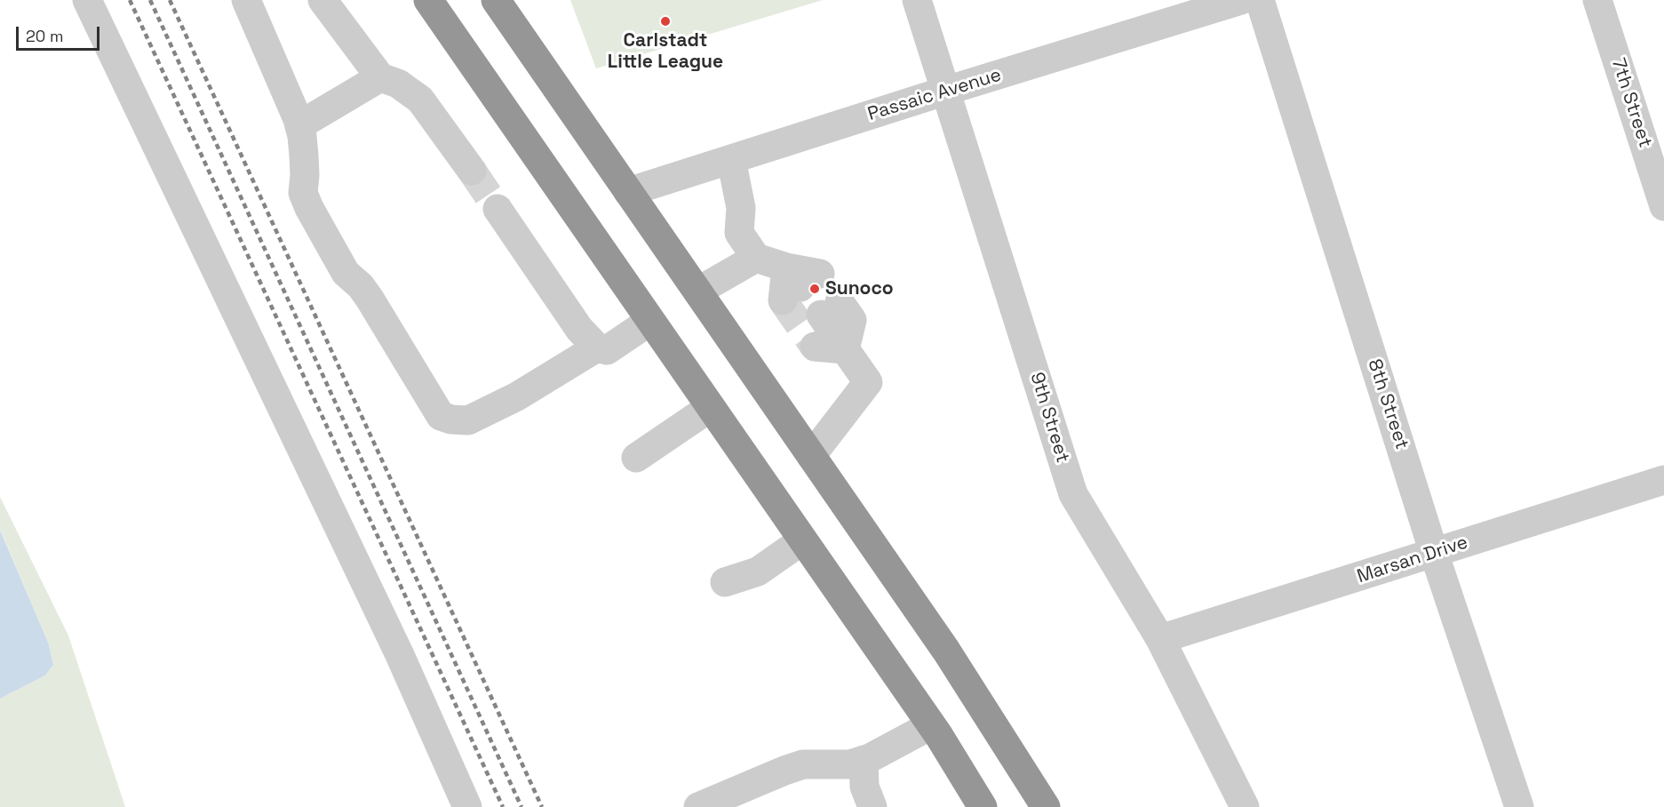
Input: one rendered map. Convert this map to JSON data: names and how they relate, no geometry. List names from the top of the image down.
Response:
{
  "streets": {
    "street": [
      "Passaic Avenue",
      "7th Street",
      "8th Street",
      "9th Street",
      "Marsan Drive"
    ]
  },
  "crossings": [
    ["Passaic Avenue", "9th Street"],
    ["8th Street", "Marsan Drive"],
    ["9th Street", "Marsan Drive"]
  ],
  "places": ["Carlstadt Little League", "Sunoco"],
  "scale_bar": "20 m"
}
